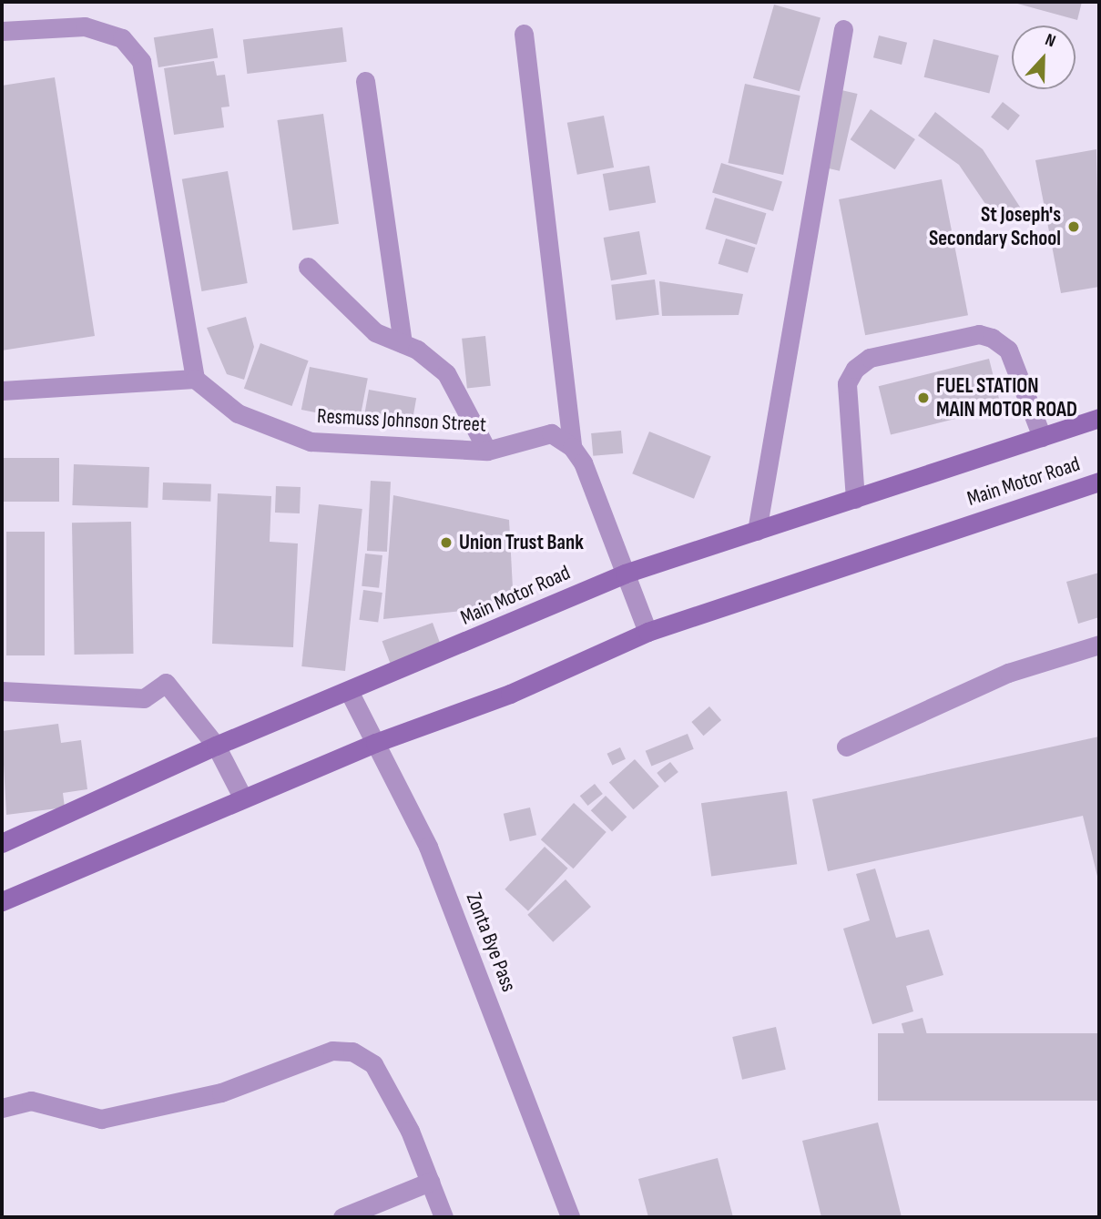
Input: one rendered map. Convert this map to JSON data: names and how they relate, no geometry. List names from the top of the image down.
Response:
{
  "streets": {
    "main road": ["Main Motor Road"],
    "street": ["Resmuss Johnson Street", "Zonta Bye Pass"]
  },
  "crossings": [
    ["Main Motor Road", "Zonta Bye Pass"]
  ],
  "places": ["St Joseph's Secondary School", "FUEL STATION MAIN MOTOR ROAD", "Union Trust Bank"],
  "north": "top"
}
